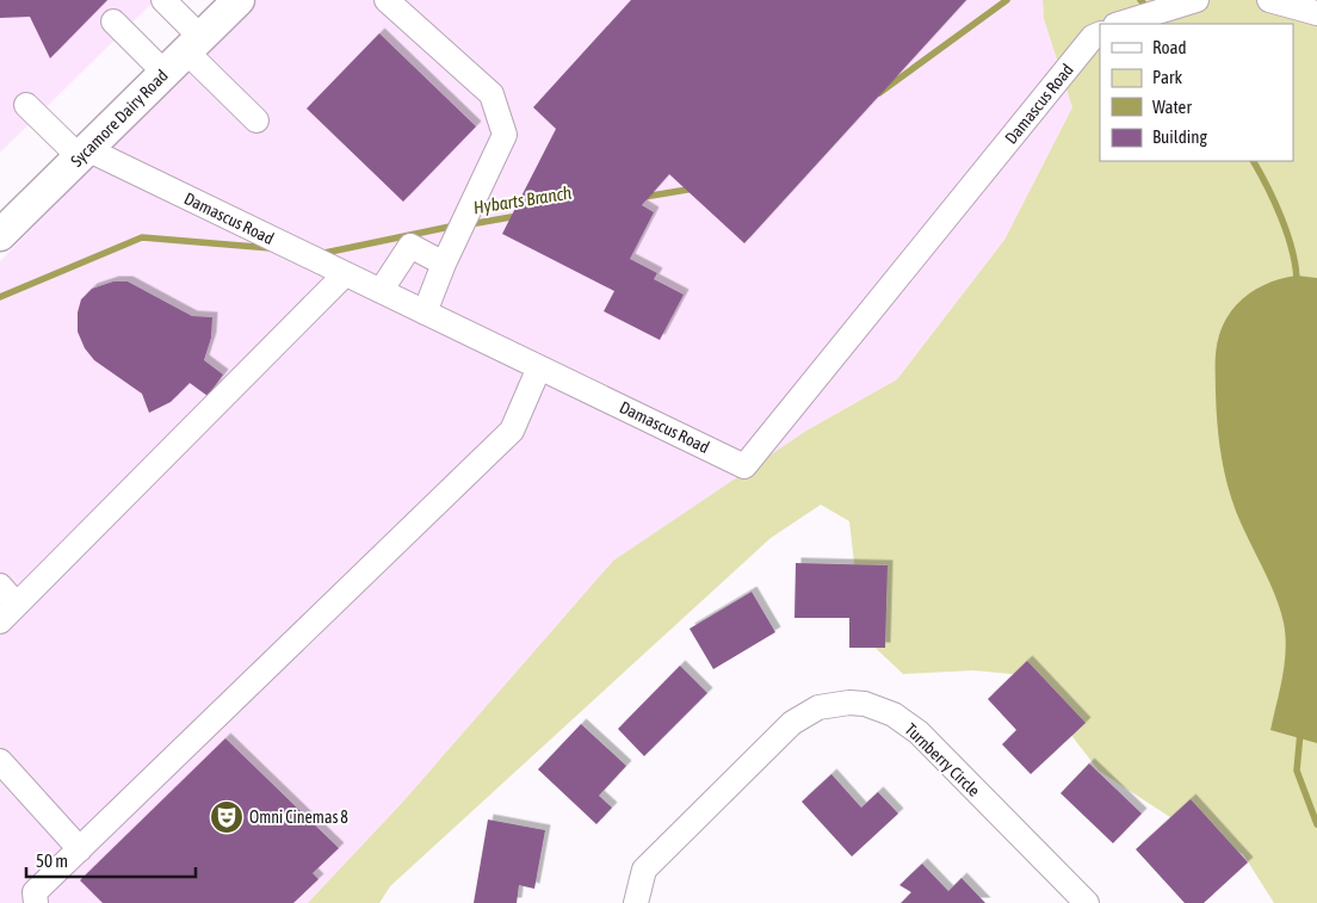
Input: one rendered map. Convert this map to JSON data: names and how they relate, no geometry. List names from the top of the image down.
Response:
{
  "streets": {
    "main road": ["Sycamore Dairy Road"],
    "street": ["Damascus Road", "Turnberry Circle"]
  },
  "crossings": [
    ["Damascus Road", "Sycamore Dairy Road"]
  ],
  "water": ["Hybarts Branch"],
  "places": {
    "theatre": ["Omni Cinemas 8"]
  },
  "legend": [
    "Road",
    "Park",
    "Water",
    "Building"
  ],
  "scale_bar": "50 m"
}
